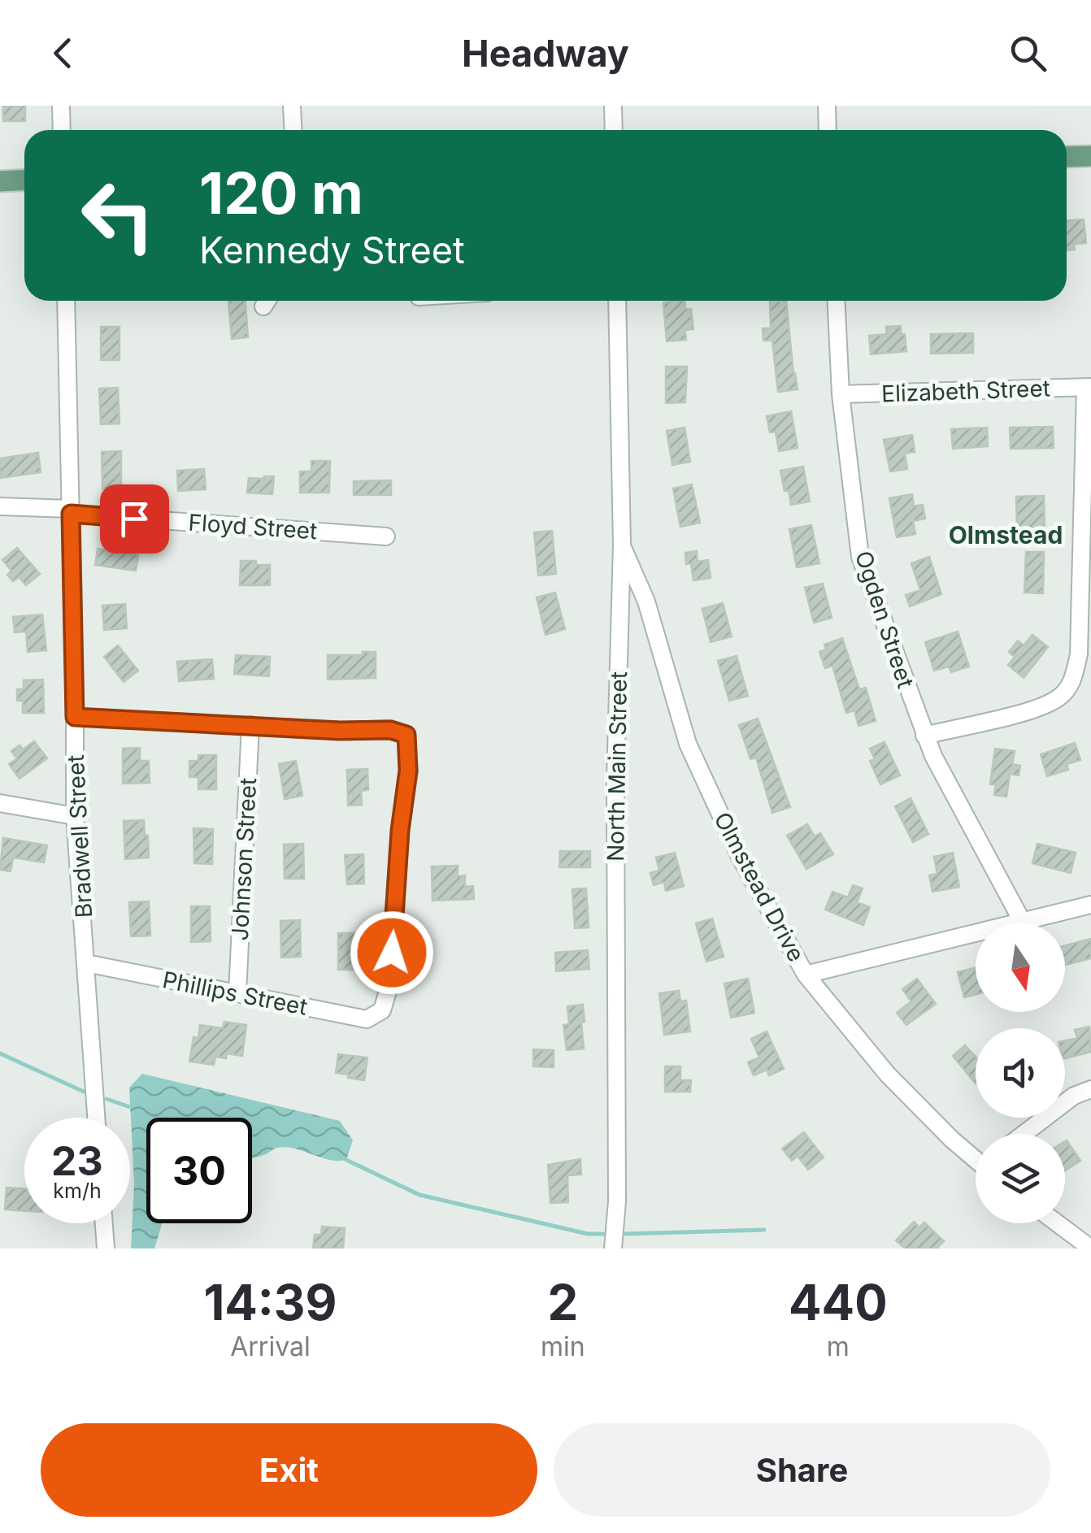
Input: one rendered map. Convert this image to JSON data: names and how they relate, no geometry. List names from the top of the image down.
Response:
{
  "streets": {
    "street": [
      "Elizabeth Street",
      "Floyd Street",
      "Ogden Street",
      "North Main Street",
      "Bradwell Street",
      "Johnson Street",
      "Olmstead Drive",
      "Phillips Street"
    ]
  },
  "crossings": [
    ["Elizabeth Street", "Ogden Street"],
    ["Floyd Street", "Bradwell Street"],
    ["North Main Street", "Olmstead Drive"],
    ["Bradwell Street", "Phillips Street"],
    ["Johnson Street", "Phillips Street"]
  ],
  "districts": ["Olmstead"],
  "north": "bottom",
  "page": {
    "header": "Headway",
    "turn": ["120 m", "Kennedy Street"],
    "speed": "23 km/h",
    "limit": "30",
    "eta": [
      "14:39",
      "Arrival",
      "2",
      "min",
      "440",
      "m"
    ],
    "buttons": ["Exit", "Share"]
  }
}
